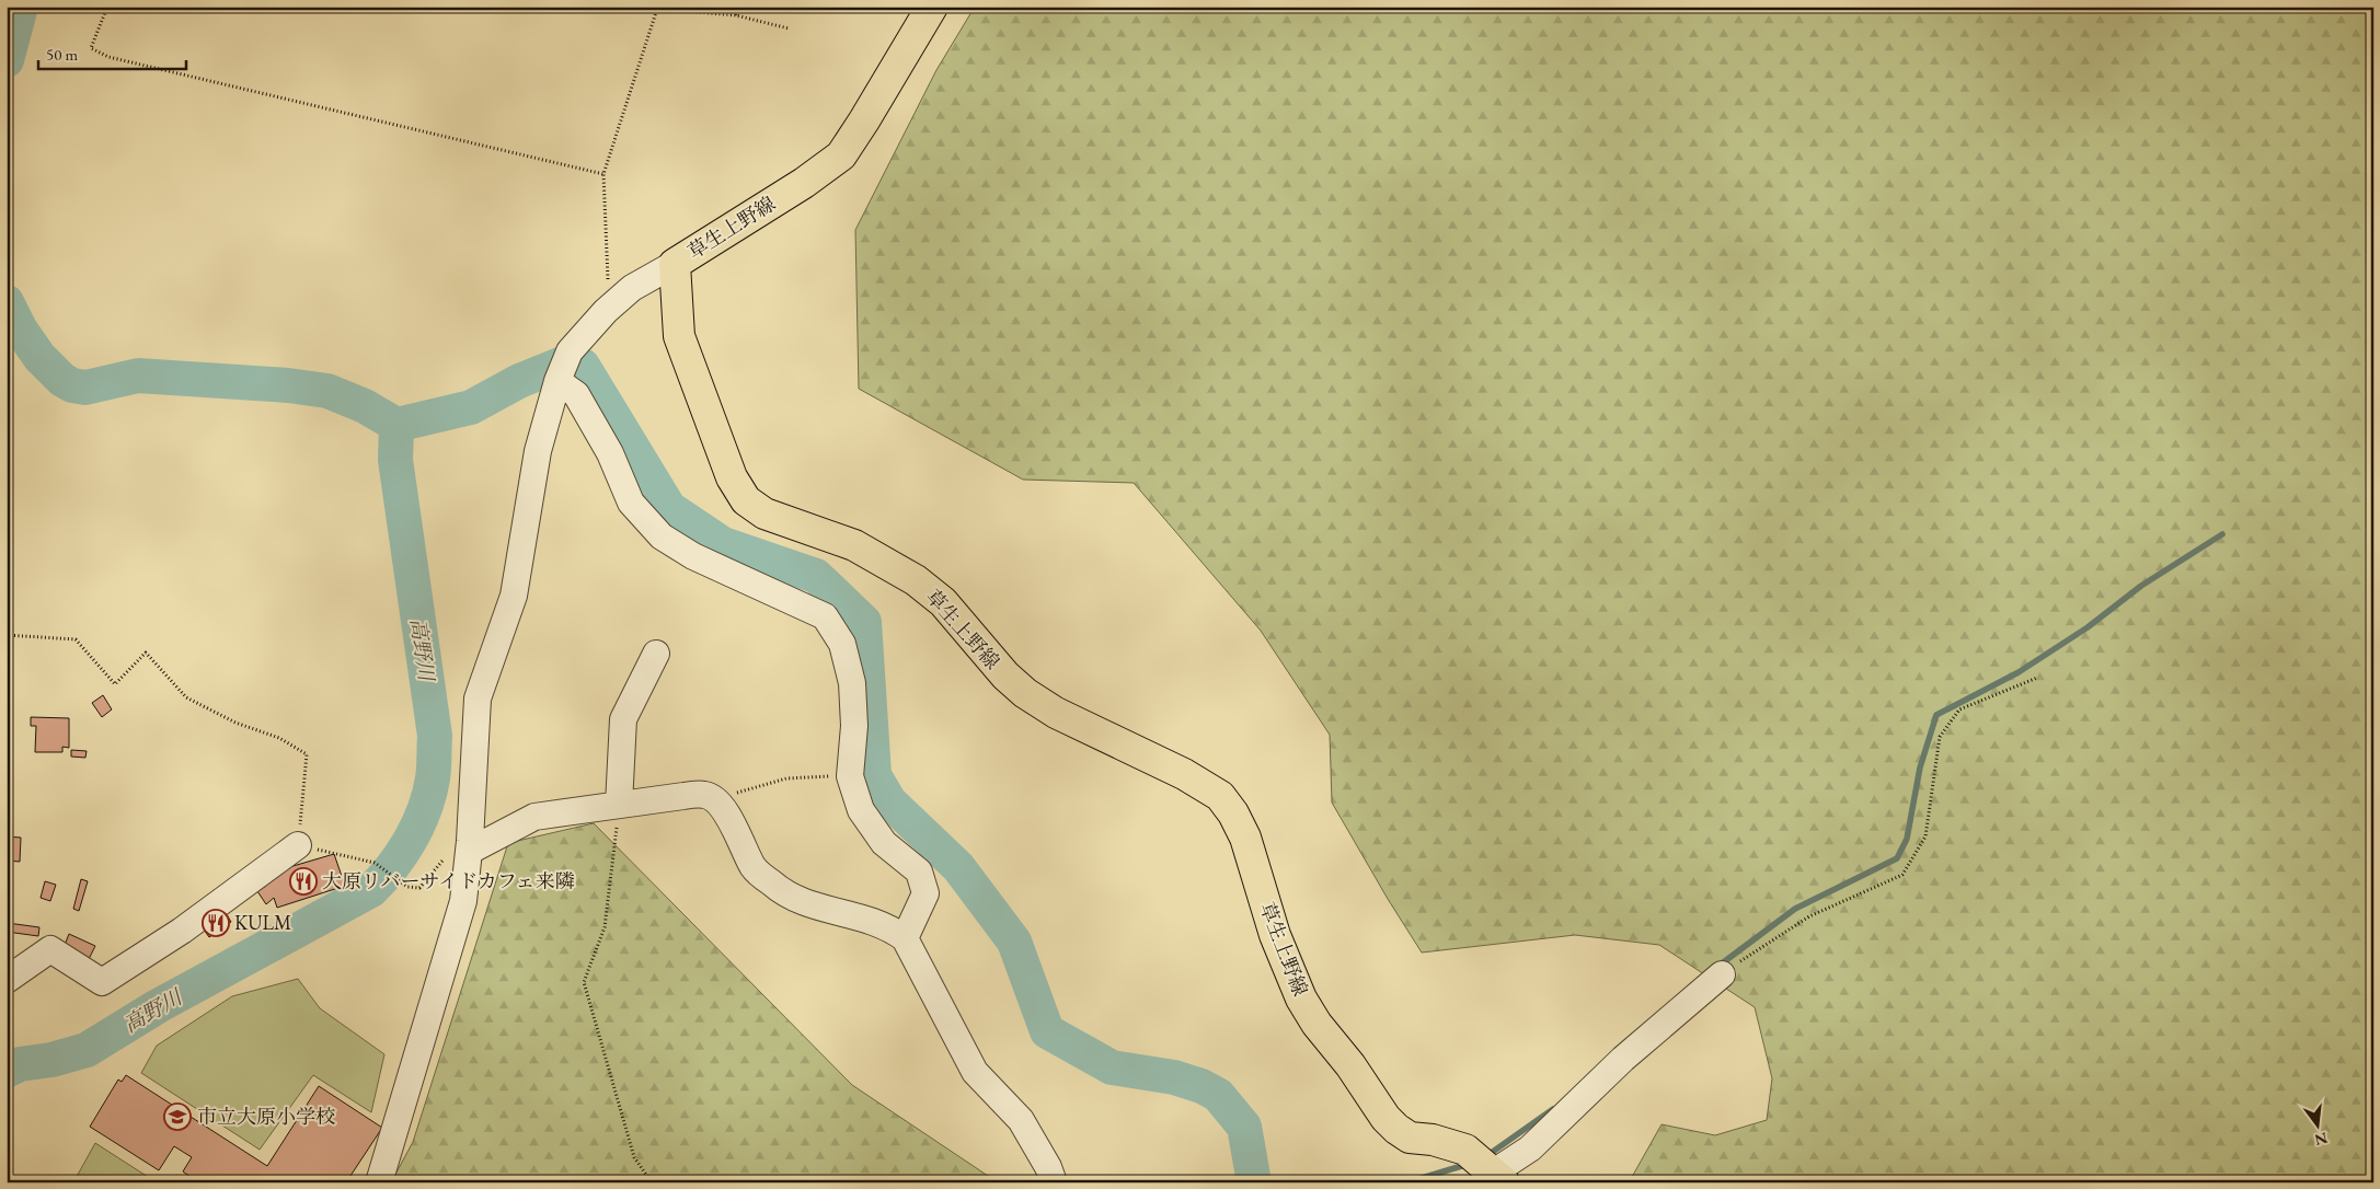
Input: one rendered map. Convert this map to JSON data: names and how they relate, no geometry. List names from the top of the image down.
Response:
{
  "streets": {
    "main road": ["草生上野線"]
  },
  "water": ["高野川"],
  "places": {
    "restaurant": ["大原リバーサイドカフェ来隣", "KULM"],
    "school or university": ["市立大原小学校"]
  },
  "scale_bar": "50 m",
  "north": "bottom"
}
